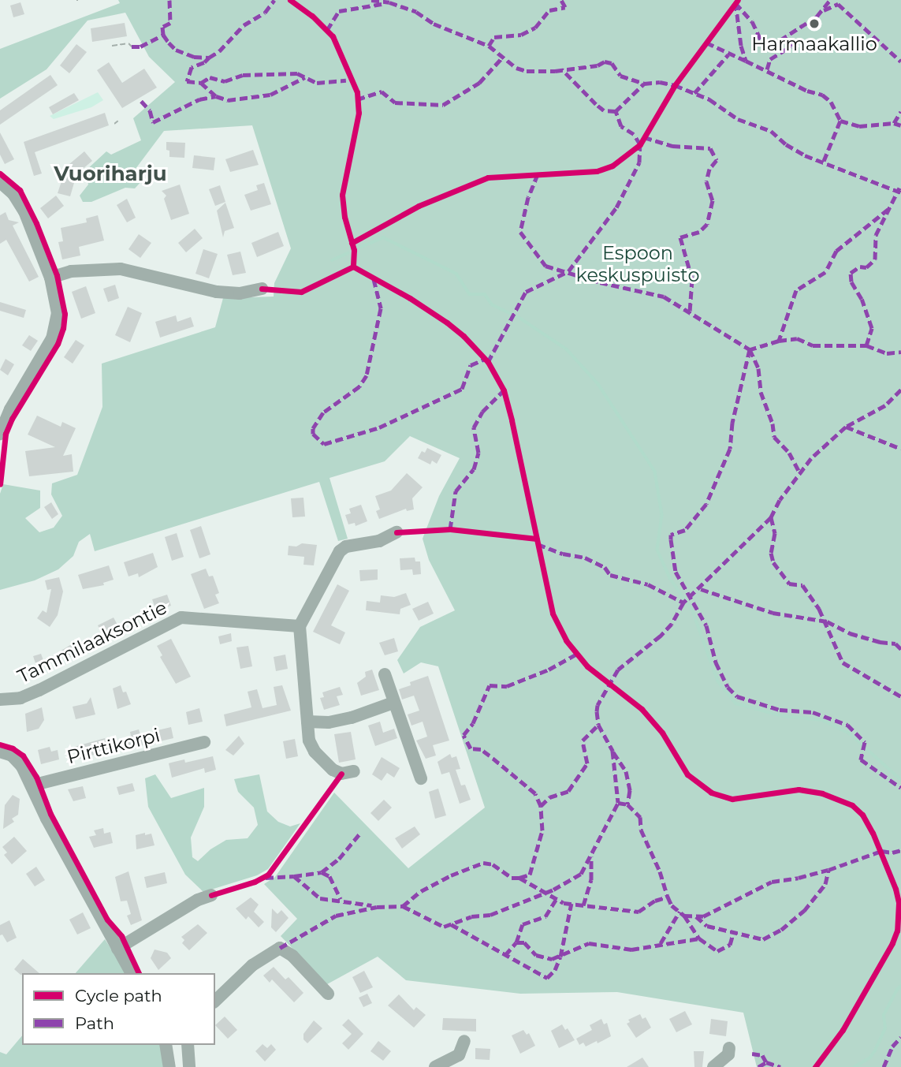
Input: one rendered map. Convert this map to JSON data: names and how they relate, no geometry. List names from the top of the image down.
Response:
{
  "streets": {
    "street": ["Tammilaaksontie", "Pirttikorpi"]
  },
  "districts": ["Vuoriharju"],
  "parks": ["Espoon keskuspuisto"],
  "places": ["Harmaakallio"],
  "legend": ["Cycle path", "Path"]
}
